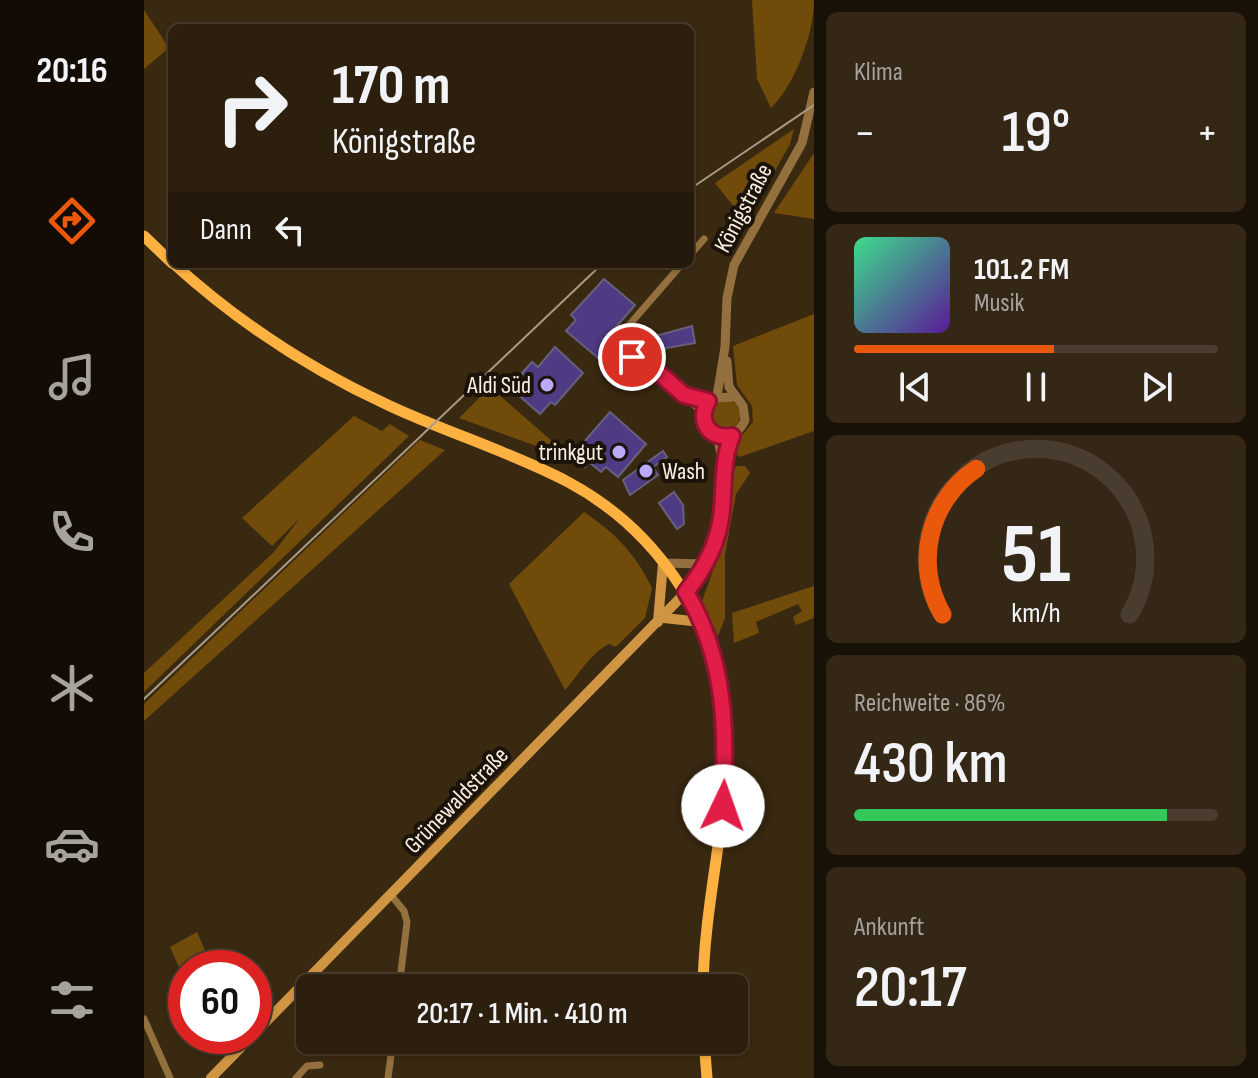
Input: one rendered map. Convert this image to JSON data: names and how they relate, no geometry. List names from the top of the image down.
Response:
{
  "streets": {
    "main road": ["Grünewaldstraße"],
    "street": ["Königstraße"]
  },
  "crossings": [
    ["Königstraße", "Grünewaldstraße"]
  ],
  "places": ["Aldi Süd", "trinkgut", "Wash"],
  "page": {
    "tabs": "20:16",
    "tile": [
      "Klima",
      ["Reichweite · 86%", "430 km"],
      ["Ankunft", "20:17"]
    ],
    "turn": ["170 m", "Königstraße"],
    "heat": ["−", "19°", "+"],
    "then": "Dann",
    "song": ["101.2 FM", "Musik"],
    "limit": "60",
    "trip": "20:17 · 1 Min. · 410 m",
    "gauge": ["51", "km/h"]
  }
}
